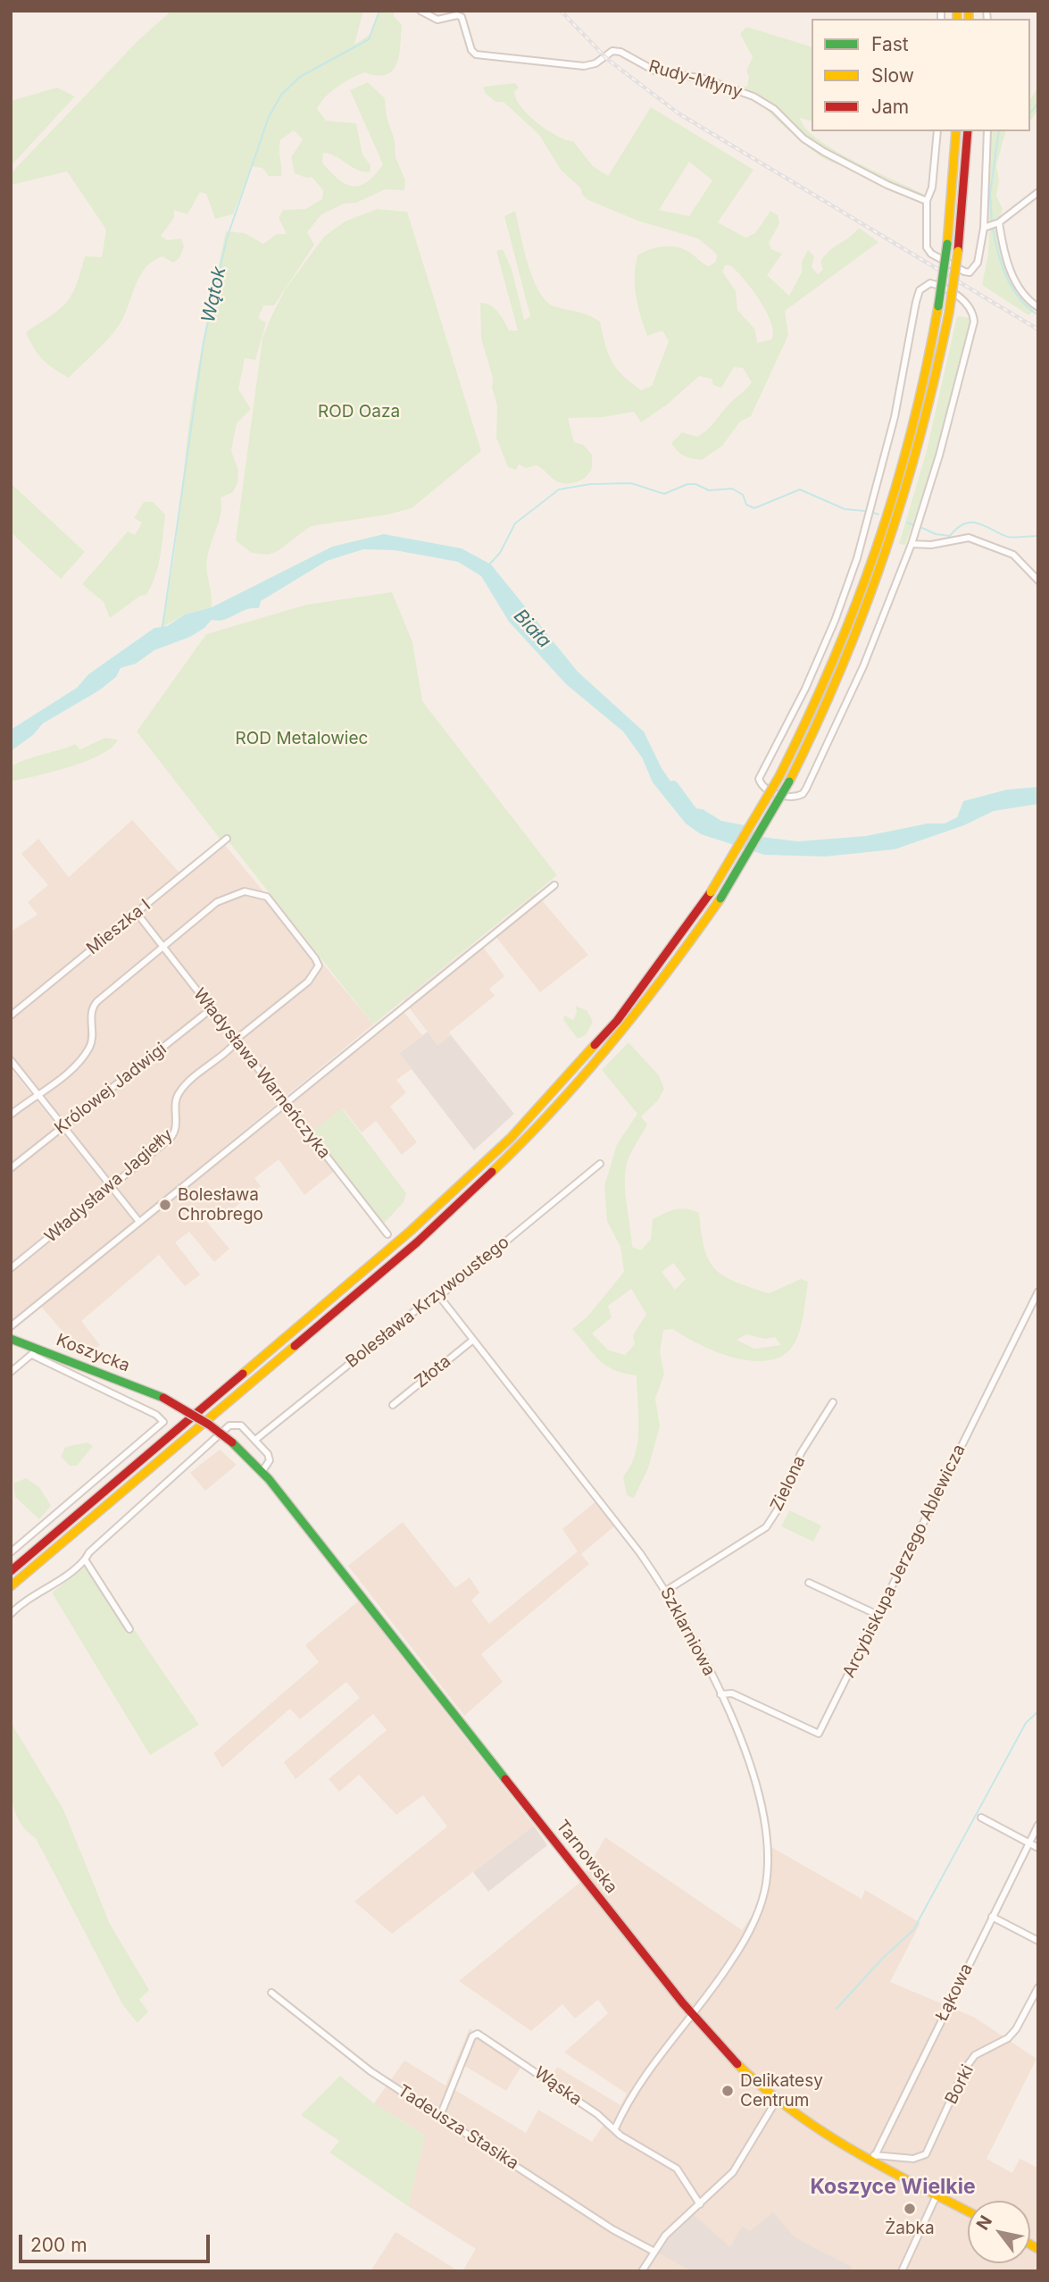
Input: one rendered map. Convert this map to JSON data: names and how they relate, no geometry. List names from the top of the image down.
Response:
{
  "streets": {
    "main road": ["Koszycka", "Tarnowska"],
    "street": [
      "Rudy-Młyny",
      "Mieszka I",
      "Władysława Warneńczyka",
      "Królowej Jadwigi",
      "Władysława Jagiełły",
      "Bolesława Krzywoustego",
      "Złota",
      "Zielona",
      "Arcybiskupa Jerzego Ablewicza",
      "Szklarniowa",
      "Łąkowa",
      "Borki",
      "Wąska",
      "Tadeusza Stasika"
    ]
  },
  "crossings": [
    ["Mieszka I", "Władysława Warneńczyka"],
    ["Władysława Warneńczyka", "Królowej Jadwigi"],
    ["Władysława Warneńczyka", "Władysława Jagiełły"],
    ["Bolesława Krzywoustego", "Szklarniowa"],
    ["Koszycka", "Tarnowska"],
    ["Złota", "Szklarniowa"],
    ["Zielona", "Szklarniowa"],
    ["Arcybiskupa Jerzego Ablewicza", "Szklarniowa"],
    ["Szklarniowa", "Tarnowska"],
    ["Szklarniowa", "Wąska"],
    ["Tarnowska", "Łąkowa"],
    ["Tarnowska", "Borki"],
    ["Łąkowa", "Borki"],
    ["Wąska", "Tadeusza Stasika"]
  ],
  "districts": ["Koszyce Wielkie"],
  "water": ["Wątok", "Biała"],
  "parks": ["ROD Oaza", "ROD Metalowiec"],
  "places": ["Bolesława Chrobrego", "Delikatesy Centrum", "Żabka"],
  "legend": ["Fast", "Slow", "Jam"],
  "scale_bar": "200 m",
  "north": "top left"
}
